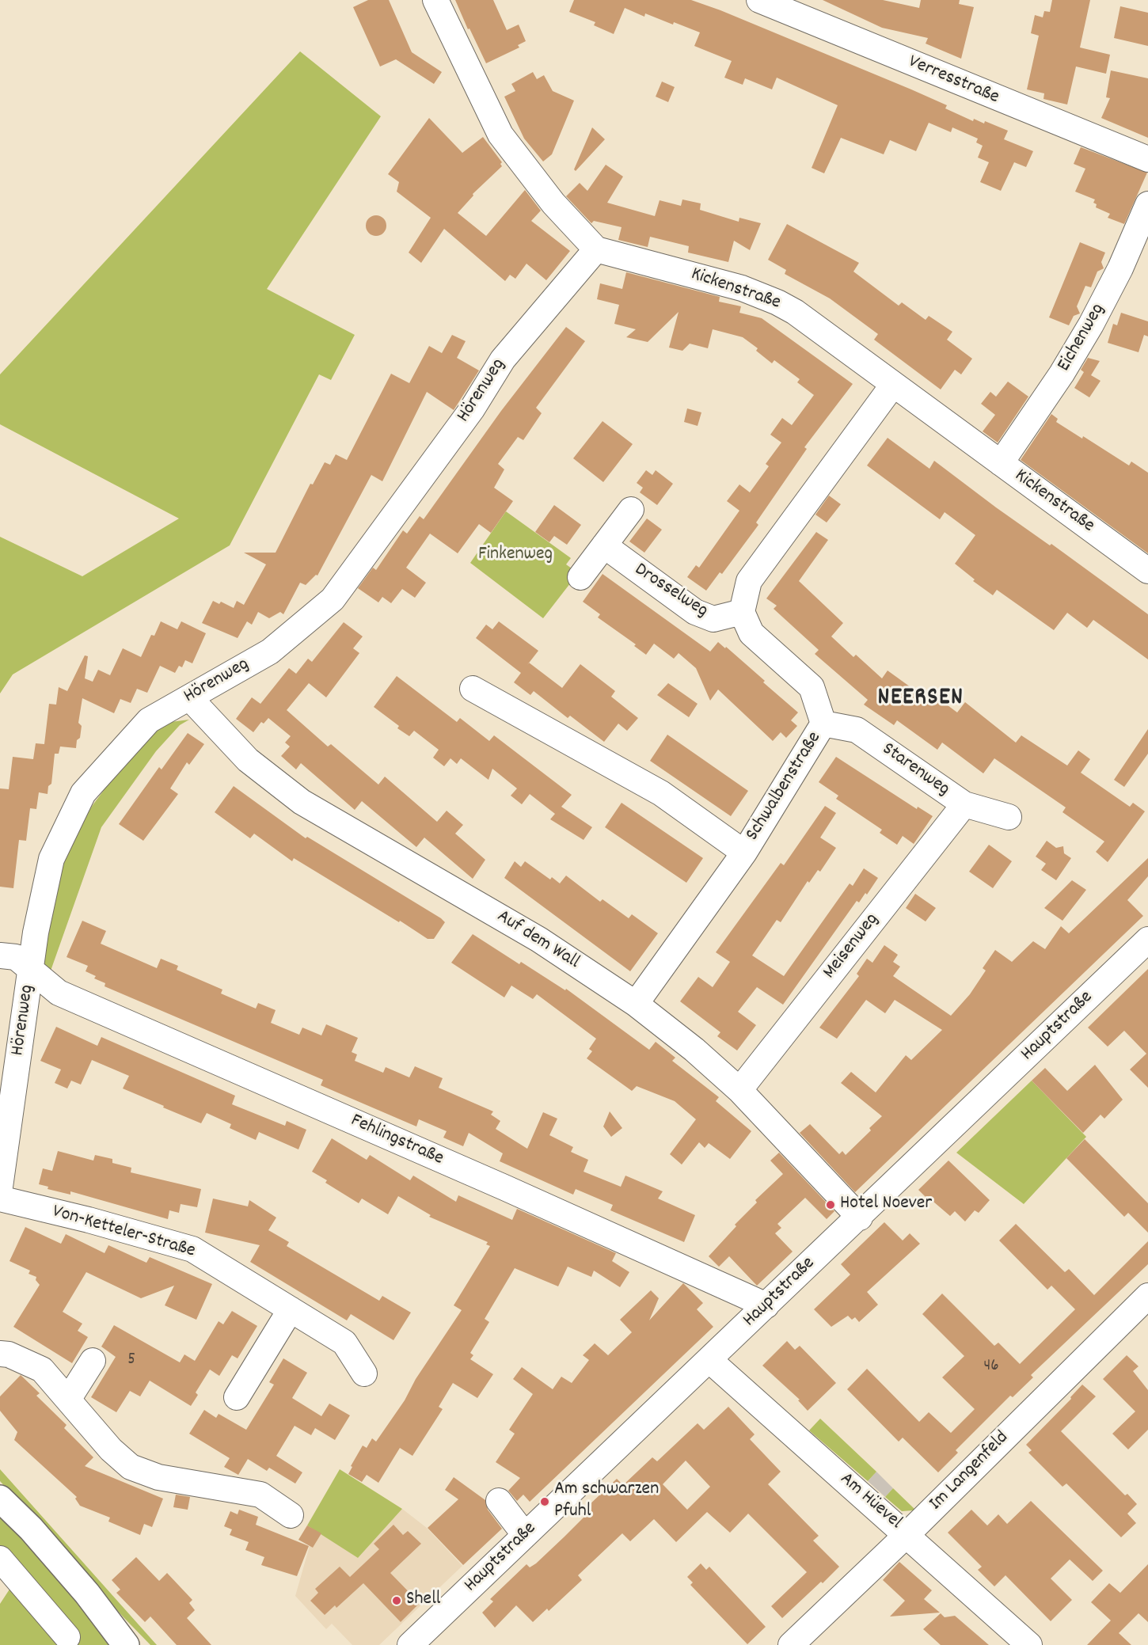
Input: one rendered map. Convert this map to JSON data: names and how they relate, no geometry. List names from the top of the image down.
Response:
{
  "streets": {
    "street": [
      "Verresstraße",
      "Kickenstraße",
      "Eichenweg",
      "Hörenweg",
      "Drosselweg",
      "Starenweg",
      "Schwalbenstraße",
      "Auf dem Wall",
      "Meisenweg",
      "Hauptstraße",
      "Fehlingstraße",
      "Von-Ketteler-Straße",
      "Im Langenfeld",
      "Am Hüevel"
    ]
  },
  "crossings": [
    ["Kickenstraße", "Eichenweg"],
    ["Kickenstraße", "Hörenweg"],
    ["Hörenweg", "Auf dem Wall"],
    ["Hörenweg", "Fehlingstraße"],
    ["Drosselweg", "Schwalbenstraße"],
    ["Starenweg", "Schwalbenstraße"],
    ["Starenweg", "Meisenweg"],
    ["Schwalbenstraße", "Auf dem Wall"],
    ["Auf dem Wall", "Meisenweg"],
    ["Auf dem Wall", "Hauptstraße"],
    ["Hauptstraße", "Fehlingstraße"],
    ["Hauptstraße", "Am Hüevel"],
    ["Im Langenfeld", "Am Hüevel"]
  ],
  "districts": ["NEERSEN"],
  "parks": ["Finkenweg"],
  "places": ["Hotel Noever", "Am schwarzen Pfuhl", "Shell"],
  "house_numbers": ["5", "46"]
}
